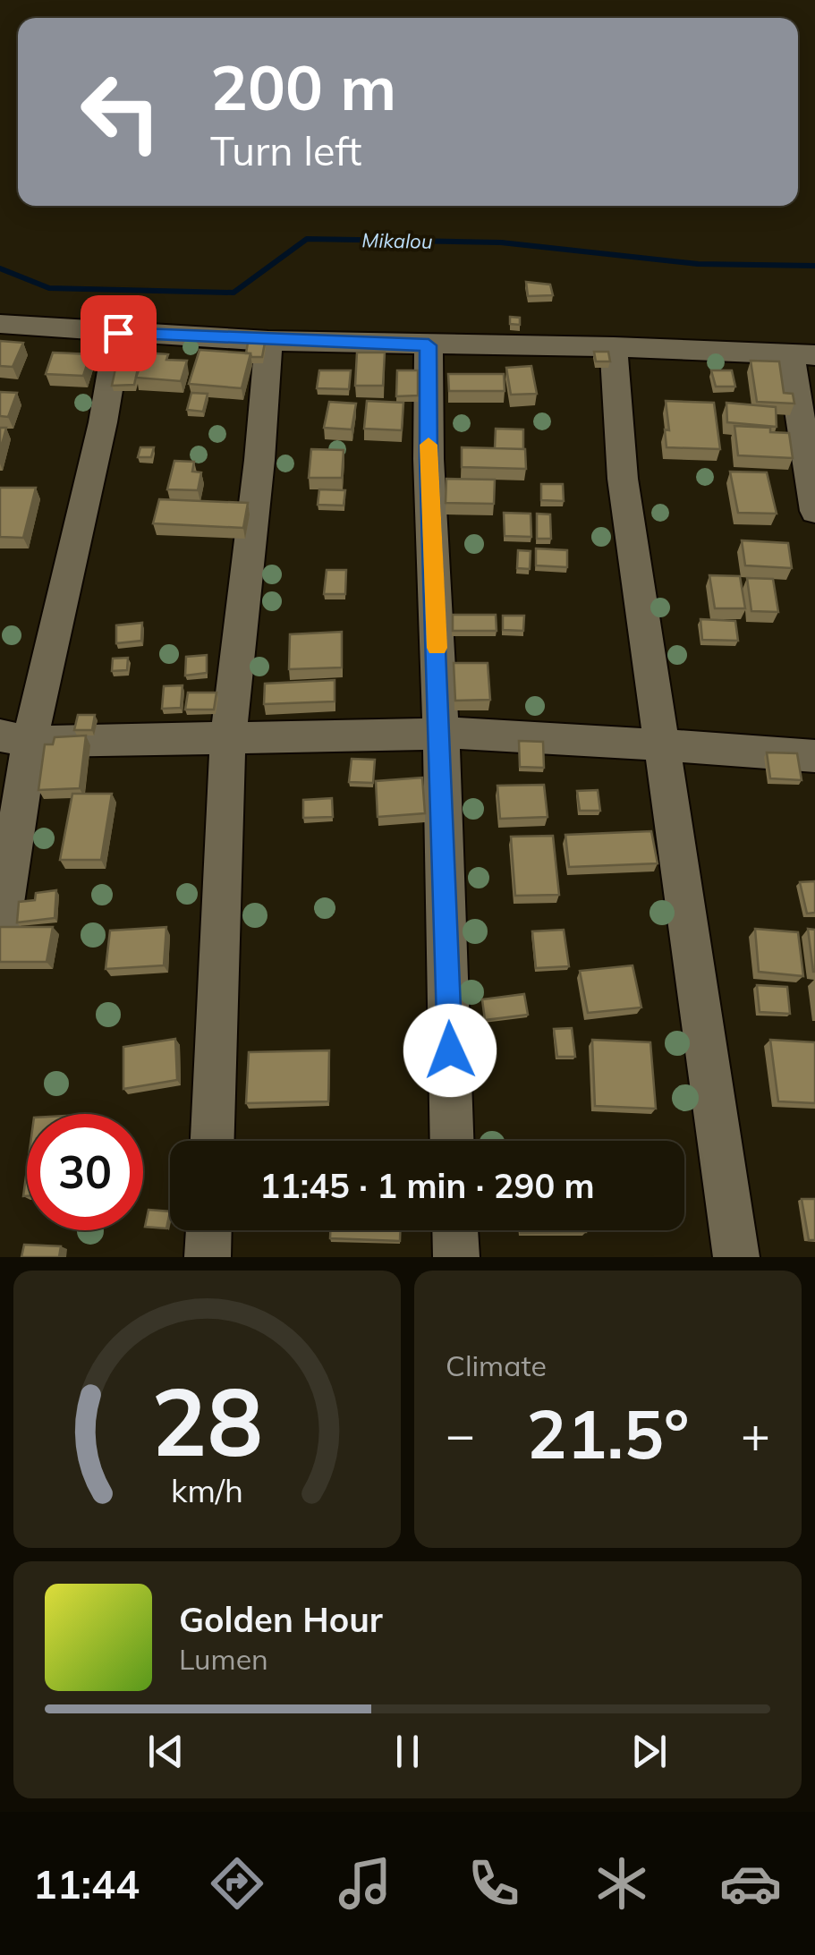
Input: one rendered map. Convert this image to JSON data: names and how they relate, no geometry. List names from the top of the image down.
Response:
{
  "water": ["Mikalou"],
  "page": {
    "turn": ["200 m", "Turn left"],
    "limit": "30",
    "trip": "11:45 · 1 min · 290 m",
    "tile": "Climate",
    "heat": ["−", "21.5°", "+"],
    "song": ["Golden Hour", "Lumen"],
    "tabs": "11:44",
    "gauge": ["28", "km/h"]
  }
}
